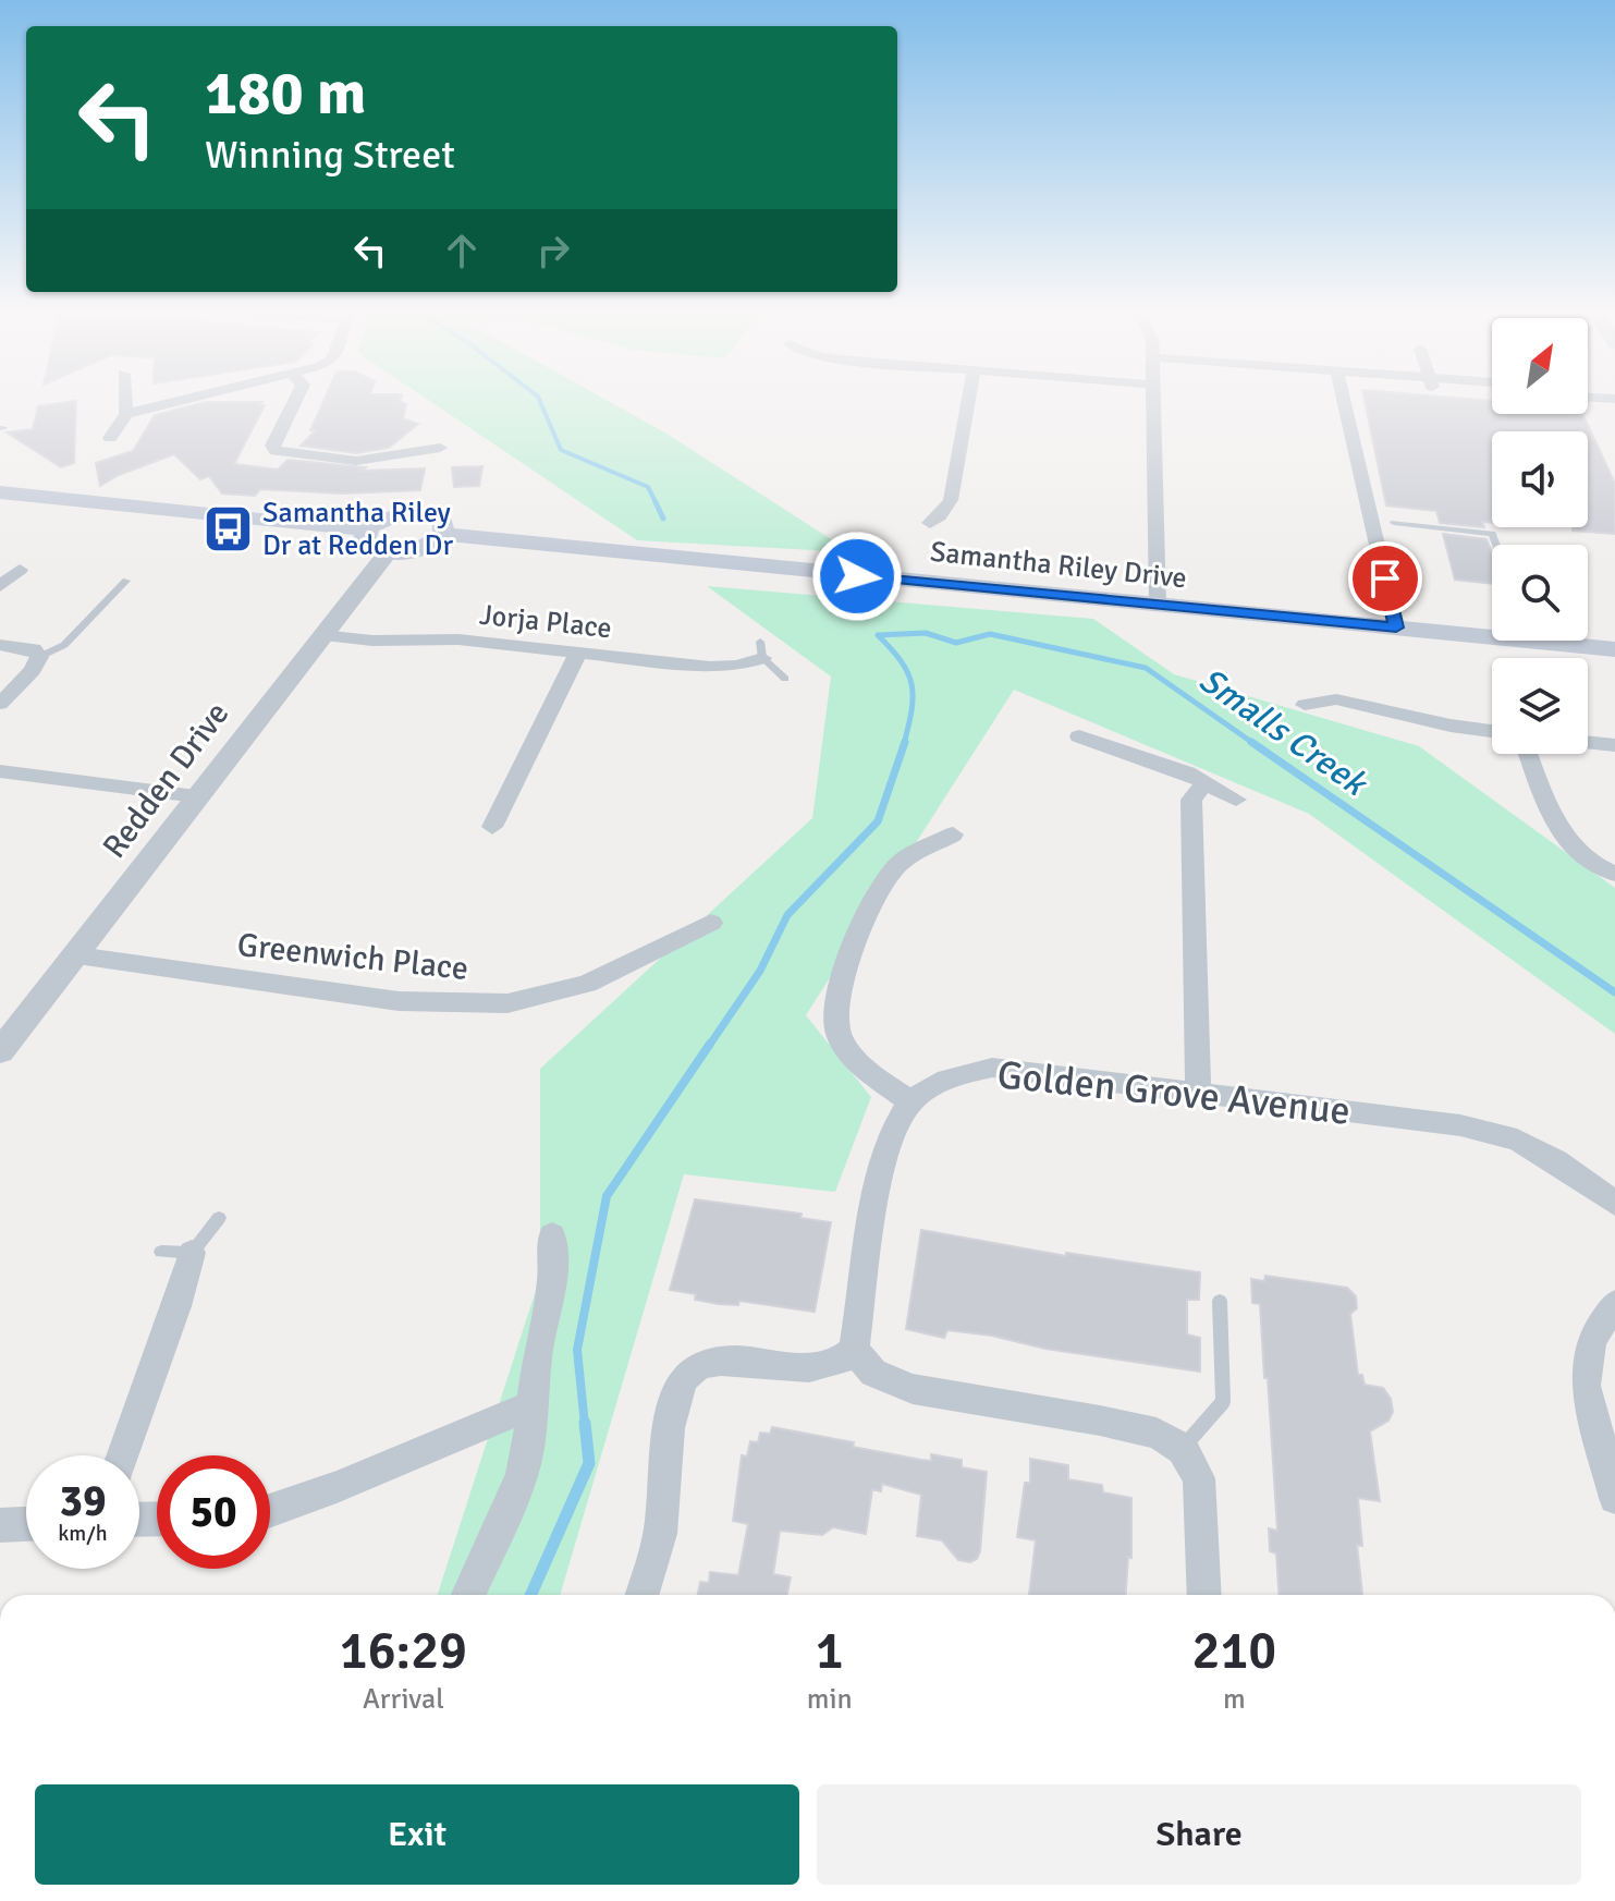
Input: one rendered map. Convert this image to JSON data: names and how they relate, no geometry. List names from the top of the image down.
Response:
{
  "streets": {
    "main road": ["Samantha Riley Drive"],
    "street": [
      "Jorja Place",
      "Redden Drive",
      "Greenwich Place",
      "Golden Grove Avenue"
    ]
  },
  "crossings": [
    ["Samantha Riley Drive", "Redden Drive"],
    ["Jorja Place", "Redden Drive"],
    ["Redden Drive", "Greenwich Place"]
  ],
  "water": ["Smalls Creek"],
  "places": {
    "bus stop": ["Samantha Riley Dr at Redden Dr"]
  },
  "north": "top right",
  "page": {
    "turn": ["180 m", "Winning Street"],
    "speed": "39 km/h",
    "limit": "50",
    "eta": [
      "16:29",
      "Arrival",
      "1",
      "min",
      "210",
      "m"
    ],
    "buttons": ["Exit", "Share"]
  }
}
